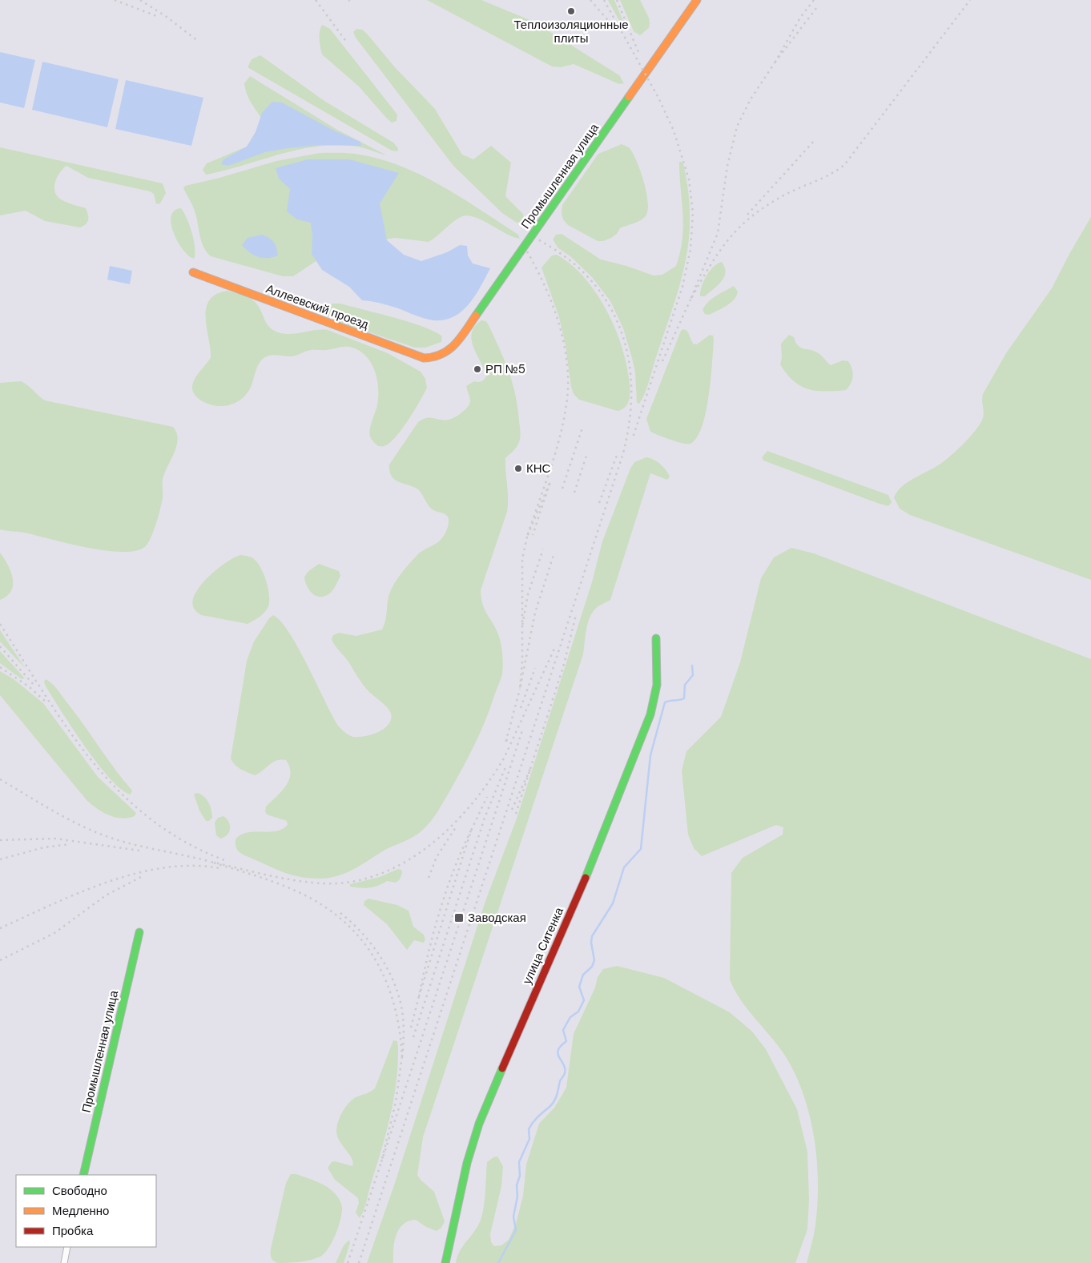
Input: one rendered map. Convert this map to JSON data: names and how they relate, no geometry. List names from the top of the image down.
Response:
{
  "streets": {
    "street": ["Промышленная улица", "Аллеевский проезд", "улица Ситенка"]
  },
  "crossings": [
    ["Промышленная улица", "Аллеевский проезд"]
  ],
  "places": {
    "other": ["Теплоизоляционные плиты", "РП №5", "КНС"],
    "transit": ["Заводская"]
  },
  "legend": ["Свободно", "Медленно", "Пробка"]
}
